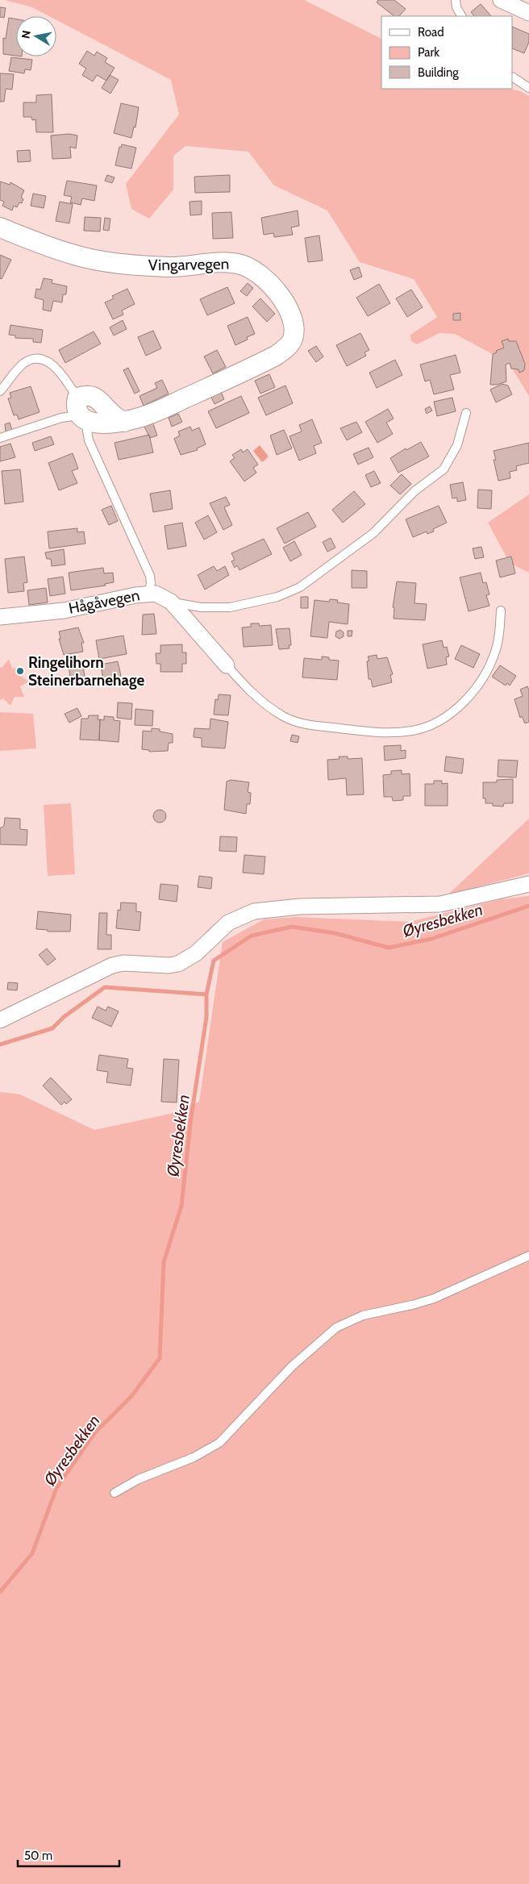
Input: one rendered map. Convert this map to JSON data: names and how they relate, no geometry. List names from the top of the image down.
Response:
{
  "streets": {
    "street": ["Vingarvegen", "Hågåvegen"]
  },
  "water": ["Øyresbekken"],
  "places": ["Ringelihorn Steinerbarnehage"],
  "legend": ["Road", "Park", "Building"],
  "scale_bar": "50 m",
  "north": "left"
}
